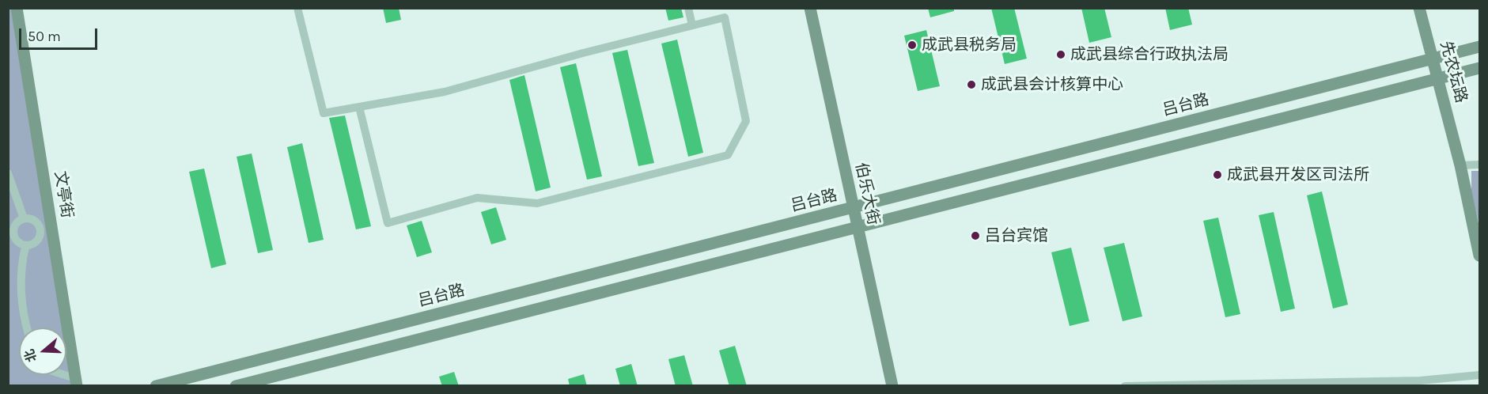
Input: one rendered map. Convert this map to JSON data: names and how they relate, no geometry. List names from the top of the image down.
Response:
{
  "streets": {
    "main road": [
      "先农坛路",
      "吕台路",
      "伯乐大街",
      "文亭街"
    ]
  },
  "crossings": [
    ["先农坛路", "吕台路"],
    ["吕台路", "伯乐大街"]
  ],
  "places": [
    "成武县税务局",
    "成武县综合行政执法局",
    "成武县会计核算中心",
    "成武县开发区司法所",
    "吕台宾馆"
  ],
  "scale_bar": "50 m",
  "north": "left"
}
